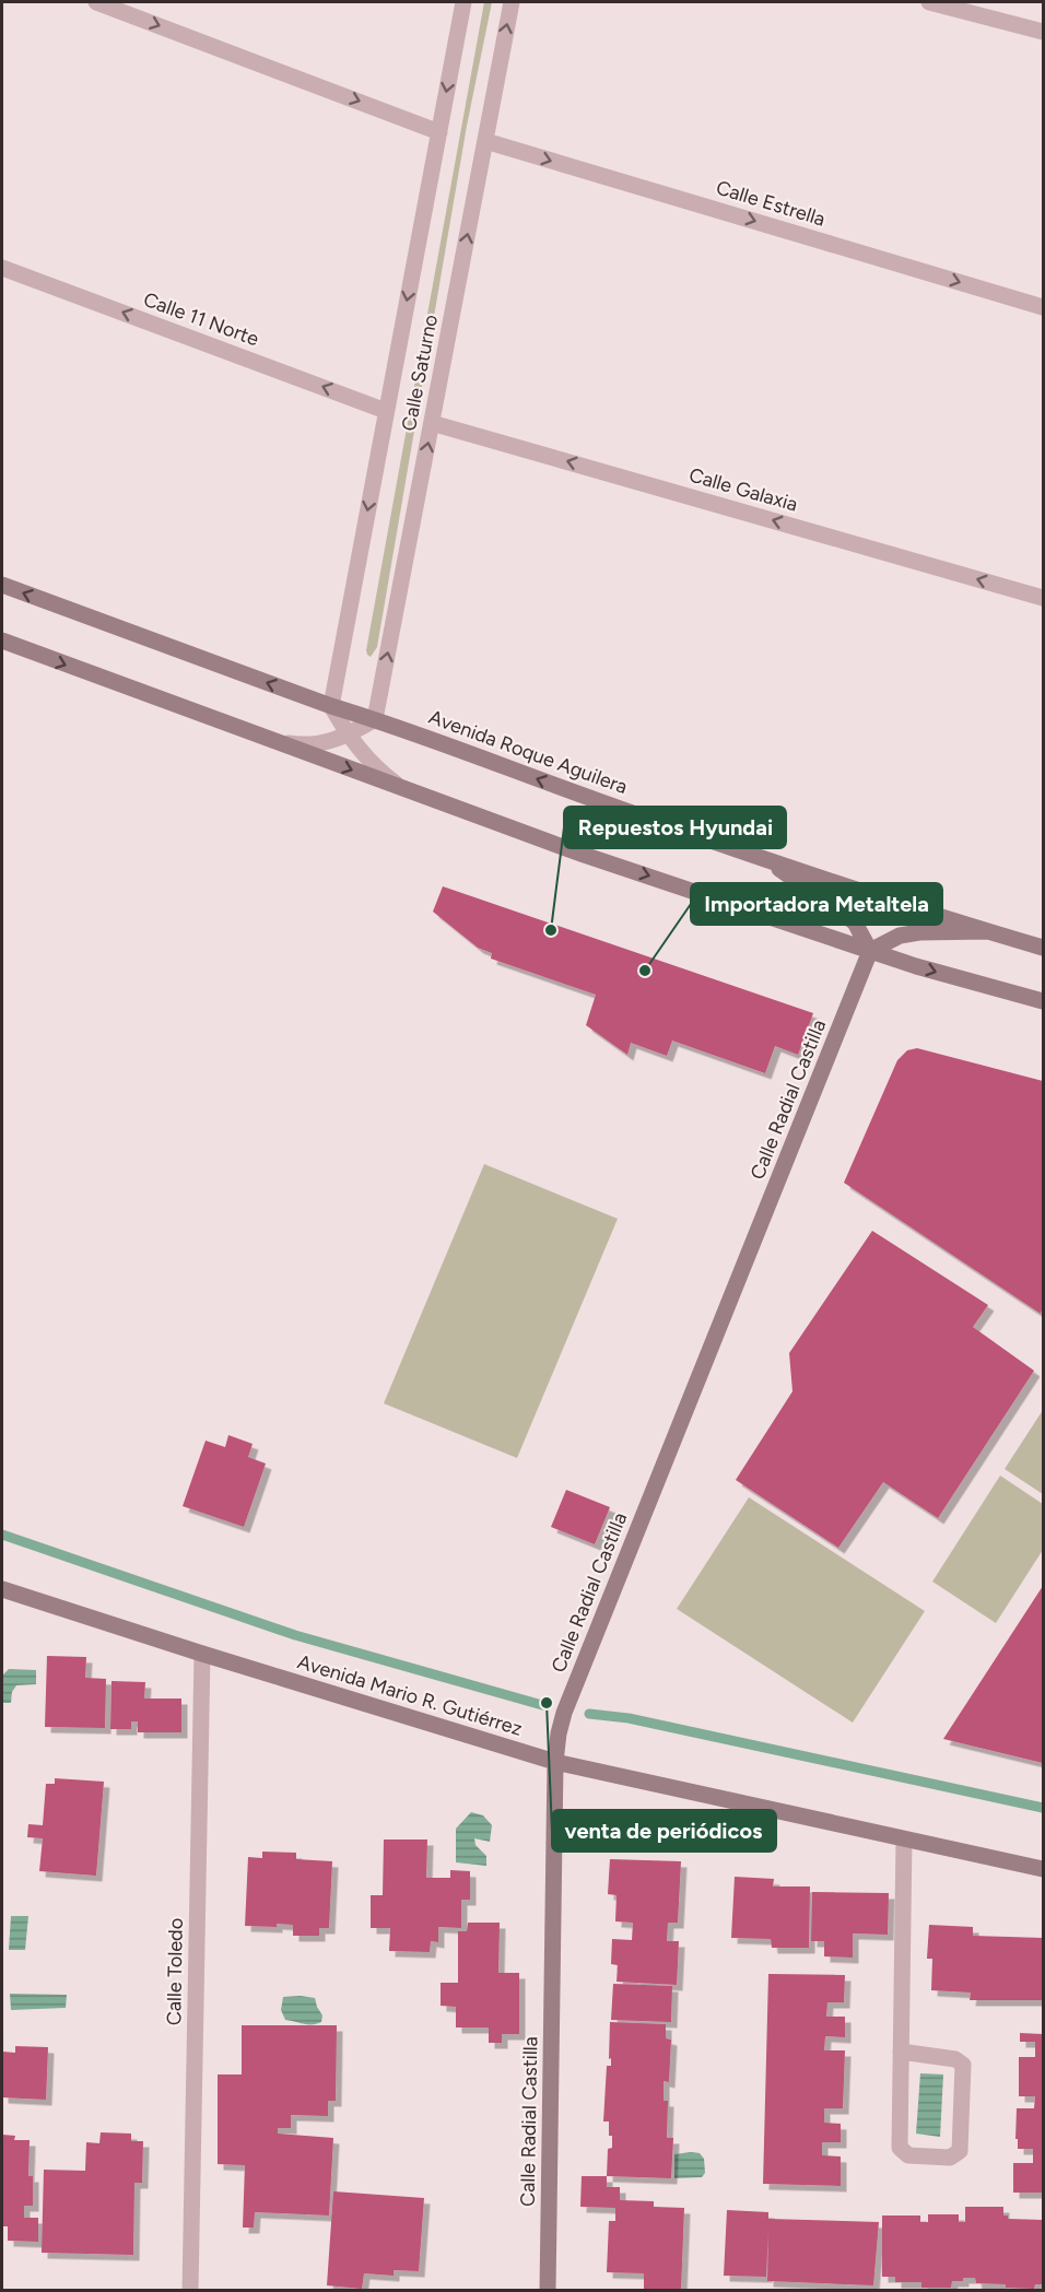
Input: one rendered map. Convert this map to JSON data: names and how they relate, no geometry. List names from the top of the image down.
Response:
{
  "streets": {
    "street": [
      "Calle Estrella",
      "Calle 11 Norte",
      "Calle Saturno",
      "Calle Galaxia",
      "Avenida Roque Aguilera",
      "Calle Radial Castilla",
      "Avenida Mario R. Gutiérrez",
      "Calle Toledo"
    ]
  },
  "crossings": [
    ["Calle Estrella", "Calle Saturno"],
    ["Calle 11 Norte", "Calle Saturno"],
    ["Calle Saturno", "Calle Galaxia"],
    ["Calle Saturno", "Avenida Roque Aguilera"],
    ["Calle Radial Castilla", "Avenida Mario R. Gutiérrez"],
    ["Avenida Mario R. Gutiérrez", "Calle Toledo"]
  ],
  "one_way": ["Calle Estrella", "Calle 11 Norte", "Calle Galaxia"],
  "places": ["Repuestos Hyundai", "Importadora Metaltela", "venta de periódicos"]
}
